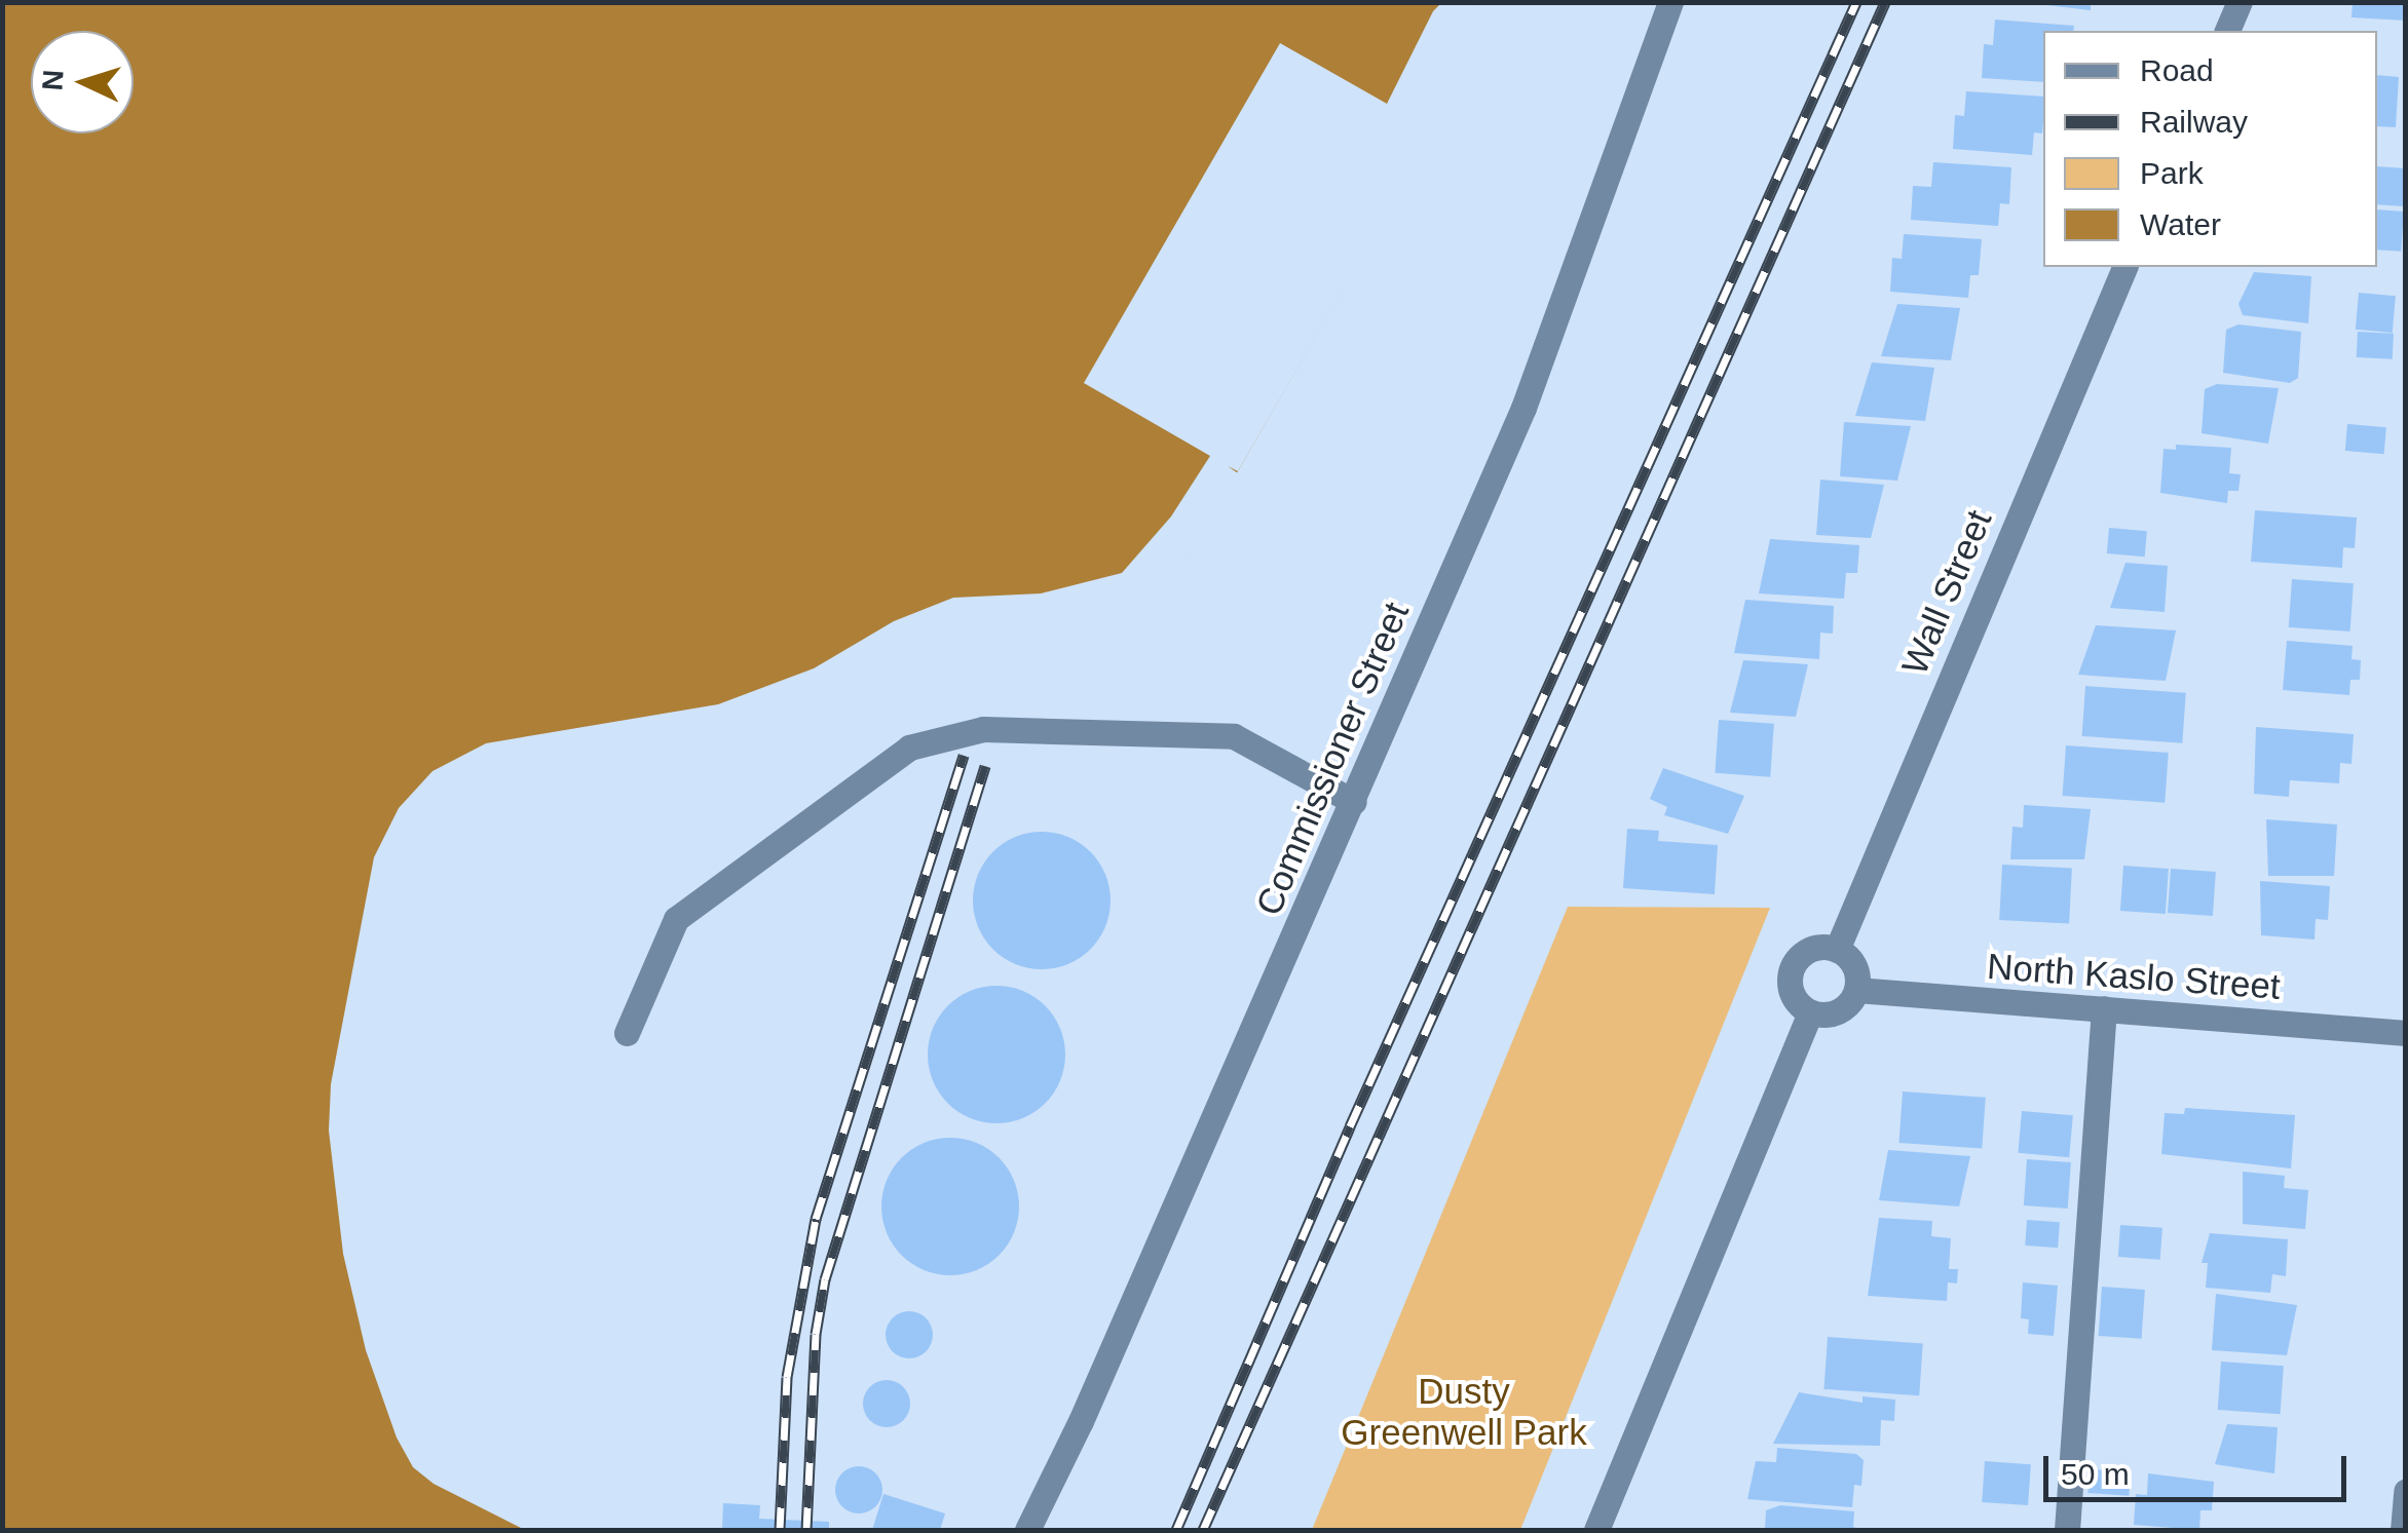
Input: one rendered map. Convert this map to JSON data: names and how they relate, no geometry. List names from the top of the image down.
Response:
{
  "streets": {
    "street": ["Wall Street", "Commissioner Street", "North Kaslo Street"]
  },
  "crossings": [
    ["Wall Street", "North Kaslo Street"]
  ],
  "parks": ["Dusty Greenwell Park"],
  "legend": [
    "Road",
    "Railway",
    "Park",
    "Water"
  ],
  "scale_bar": "50 m",
  "north": "left"
}
